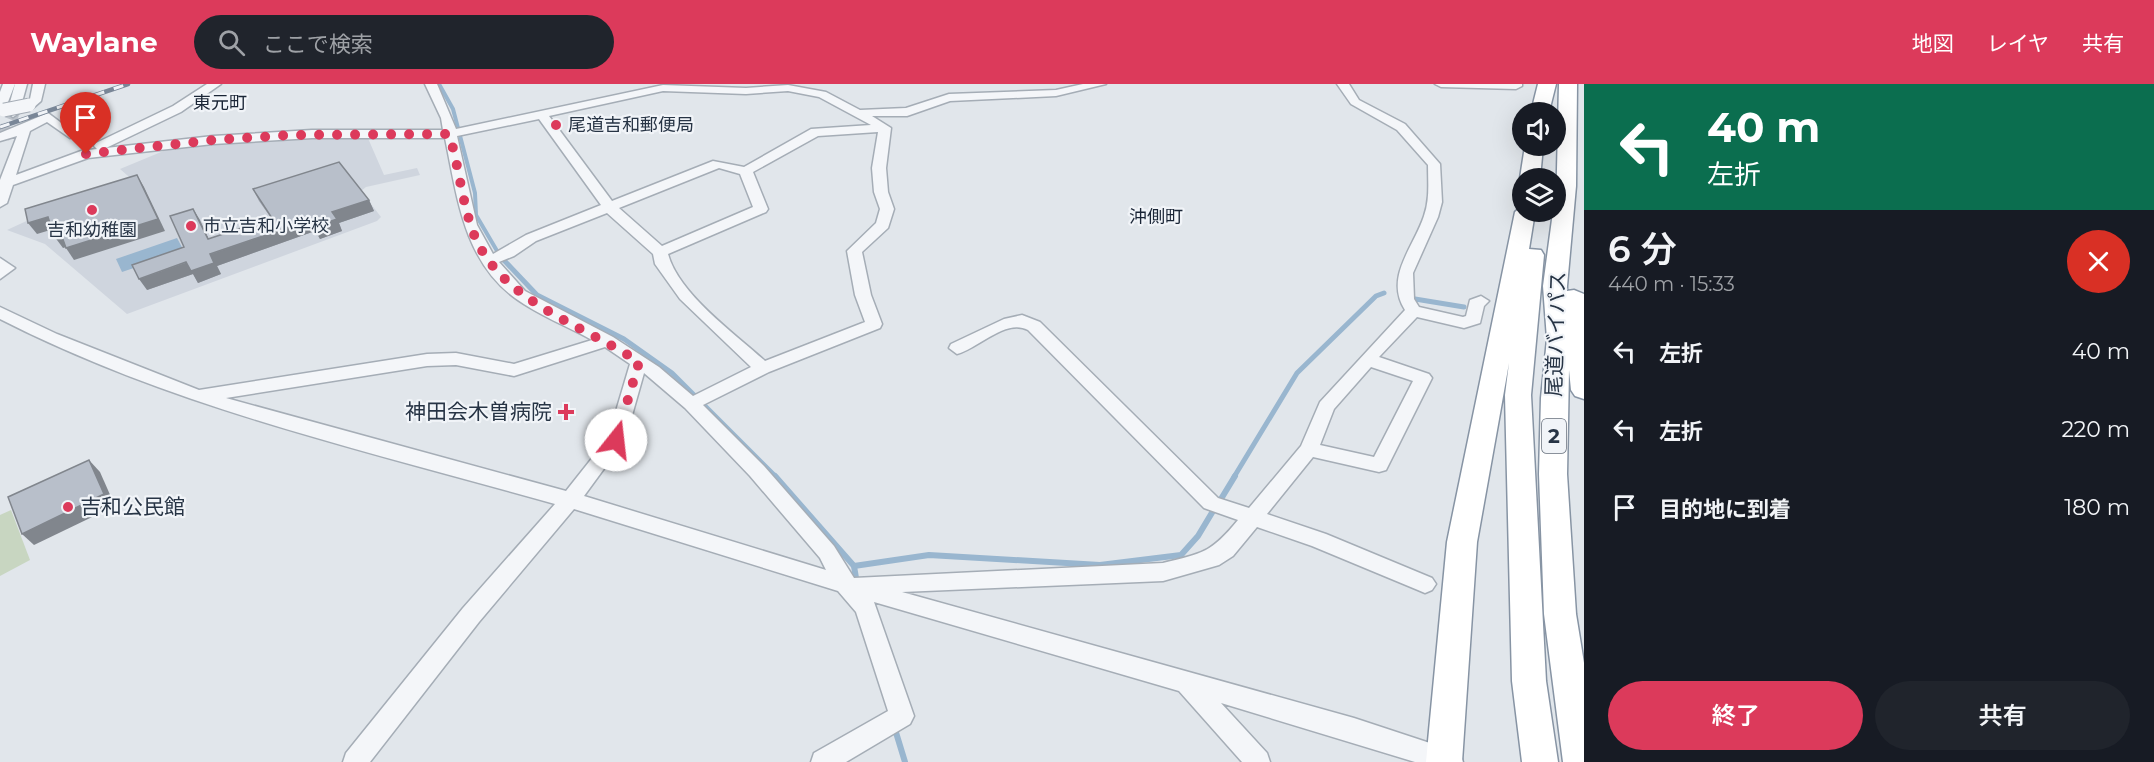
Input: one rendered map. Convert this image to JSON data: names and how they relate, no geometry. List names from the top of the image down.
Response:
{
  "streets": {
    "highway": ["尾道バイパス", "2"]
  },
  "districts": ["東元町", "沖側町"],
  "places": {
    "other": [
      "尾道吉和郵便局",
      "吉和幼稚園",
      "市立吉和小学校",
      "吉和公民館"
    ],
    "health": ["神田会木曽病院"]
  },
  "page": {
    "header": "Waylane",
    "search": "ここで検索",
    "nav": ["地図", "レイヤ", "共有"],
    "turn": ["40 m", "左折"],
    "heading": ["6 分", "440 m · 15:33"],
    "list": [
      {
        "name": "左折",
        "value": "40 m"
      },
      {
        "name": "左折",
        "value": "220 m"
      },
      {
        "name": "目的地に到着",
        "value": "180 m"
      }
    ],
    "buttons": ["終了", "共有"]
  }
}
